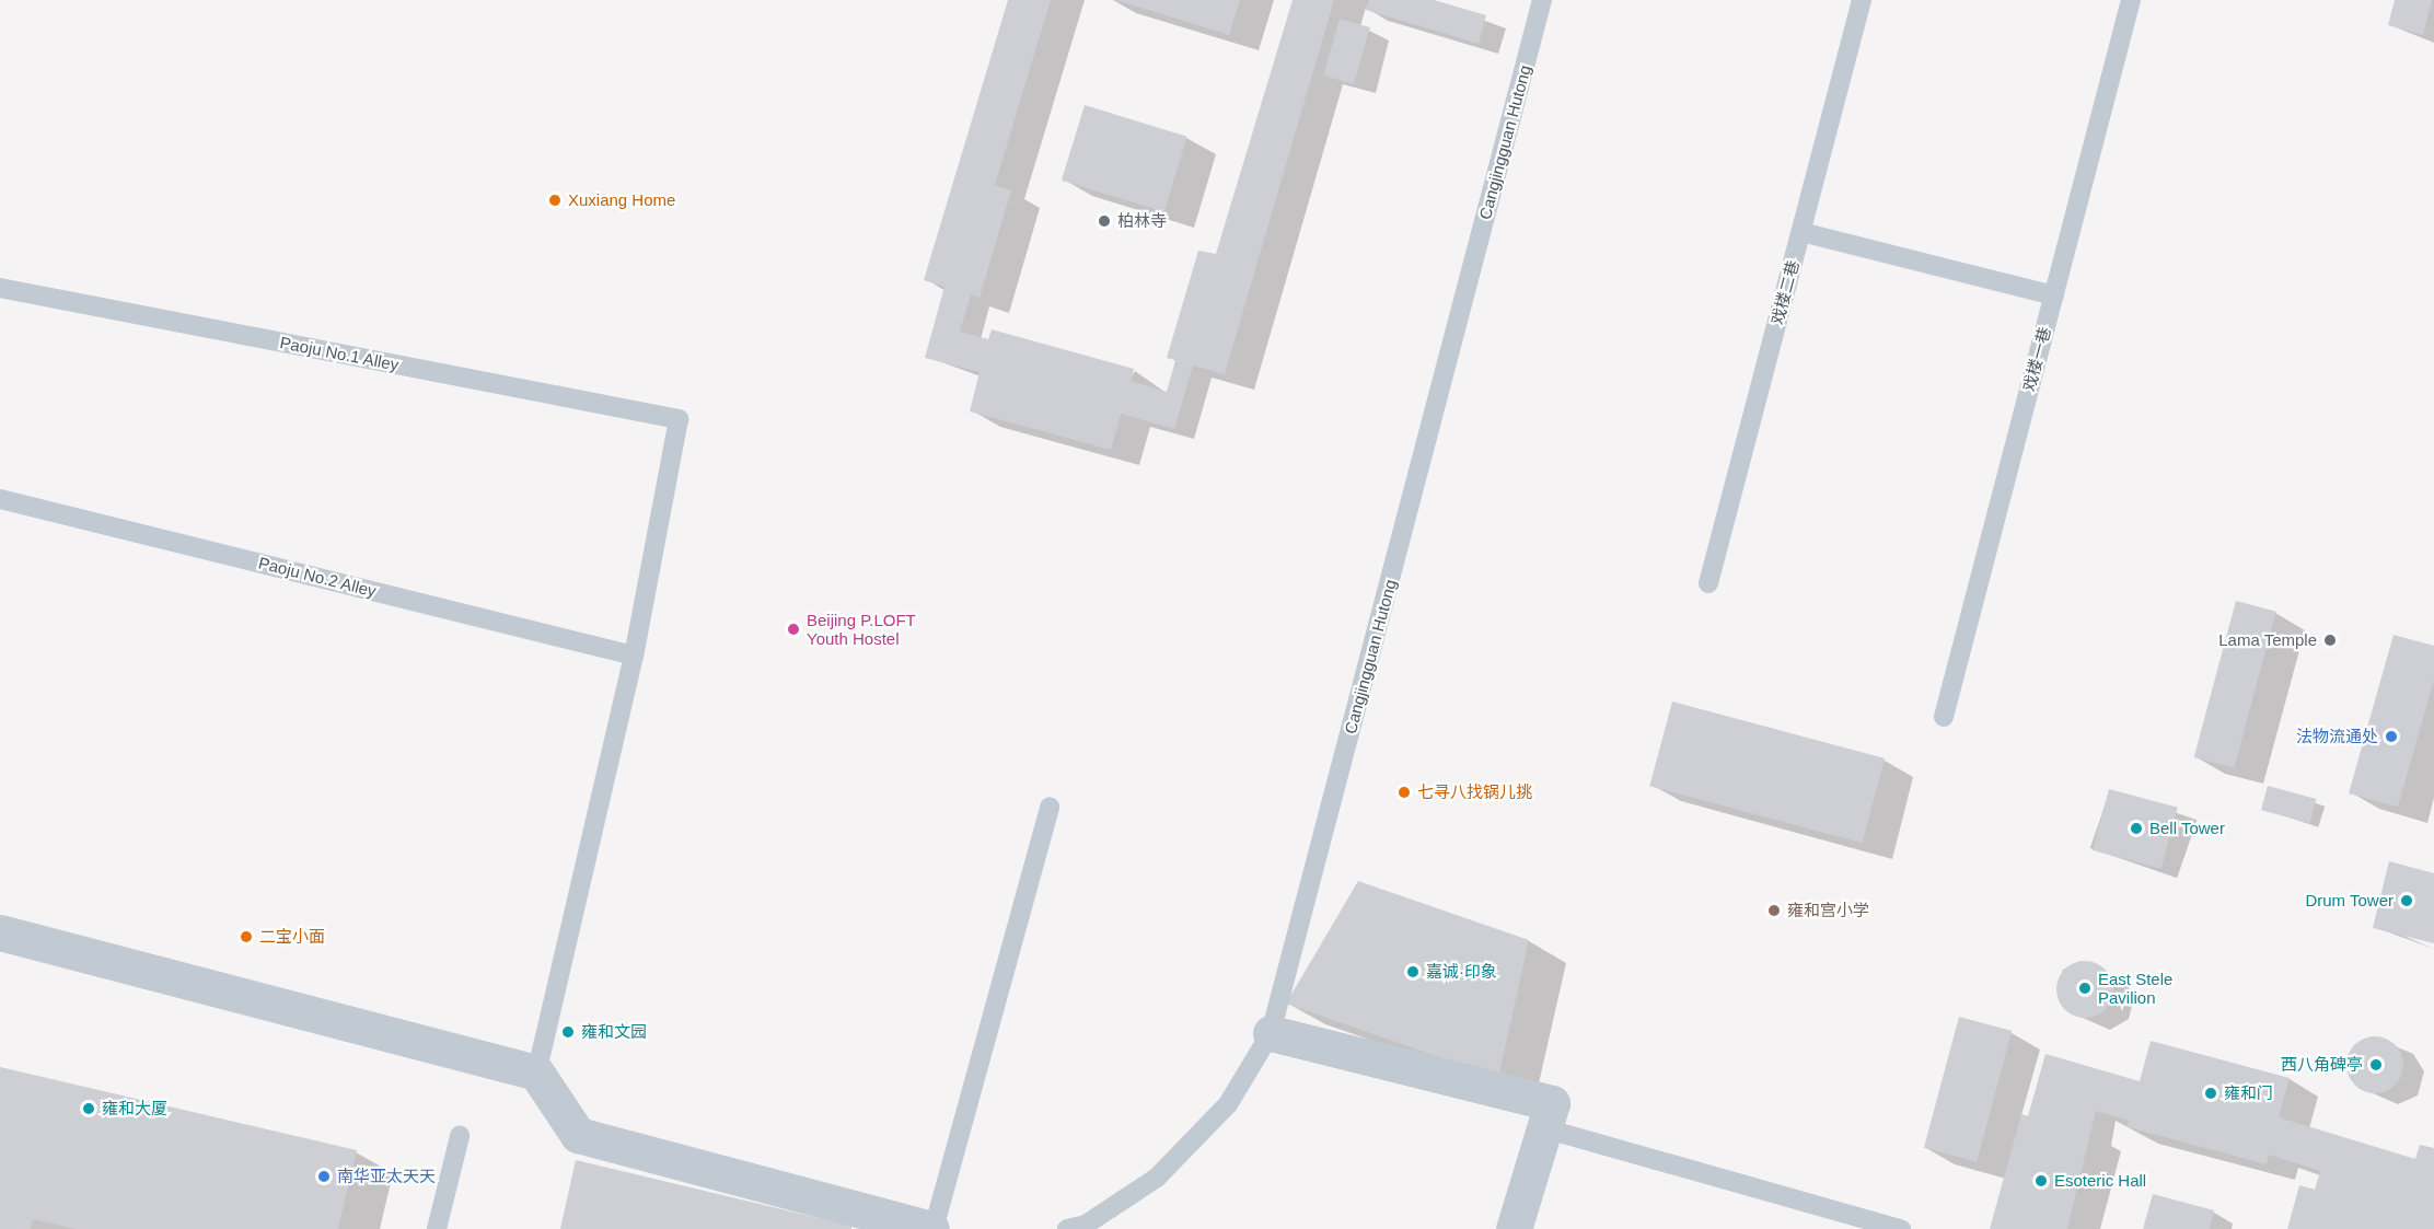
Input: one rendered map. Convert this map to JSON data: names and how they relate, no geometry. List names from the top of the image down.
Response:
{
  "streets": {
    "lane": [
      "Cangjingguan Hutong",
      "戏楼二巷",
      "Paoju No.1 Alley",
      "戏楼一巷",
      "Paoju No.2 Alley"
    ]
  },
  "crossings": [
    ["Paoju No.1 Alley", "Paoju No.2 Alley"]
  ],
  "places": [
    "Xuxiang Home",
    "柏林寺",
    "Beijing P.LOFT Youth Hostel",
    "Lama Temple",
    "法物流通处",
    "七寻八找锅儿挑",
    "Bell Tower",
    "Drum Tower",
    "雍和宫小学",
    "二宝小面",
    "嘉诚·印象",
    "East Stele Pavilion",
    "雍和文园",
    "西八角碑亭",
    "雍和门",
    "雍和大厦",
    "南华亚太天天",
    "Esoteric Hall"
  ]
}
